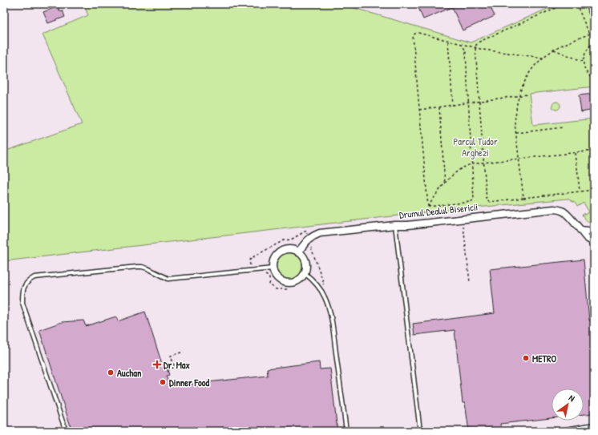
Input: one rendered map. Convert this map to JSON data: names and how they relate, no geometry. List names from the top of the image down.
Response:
{
  "streets": {
    "street": ["Drumul Dealul Bisericii"]
  },
  "parks": ["Parcul Tudor Arghezi"],
  "places": {
    "other": ["METRO", "Auchan", "Dinner Food"],
    "health": ["Dr. Max"]
  },
  "north": "top right"
}
